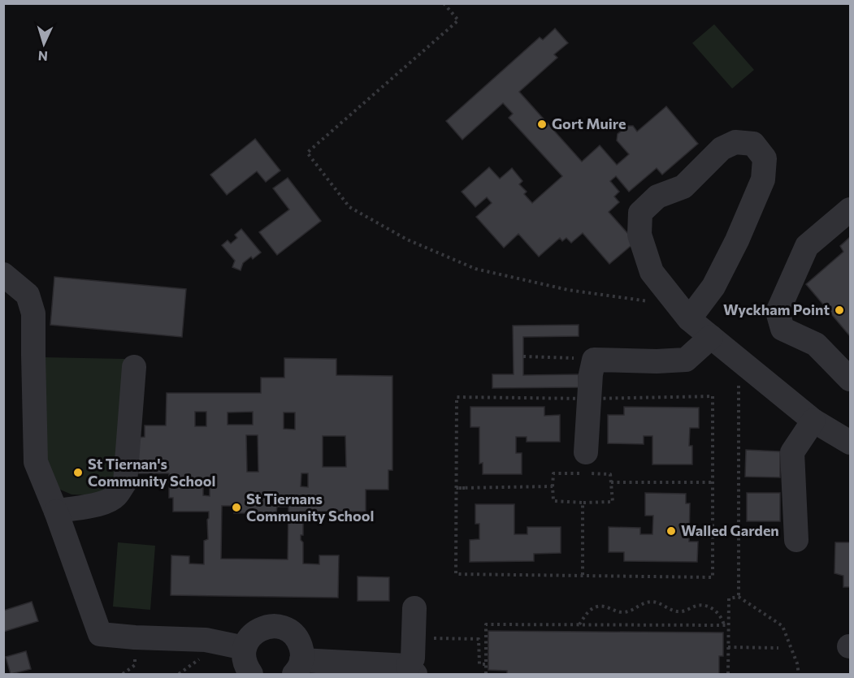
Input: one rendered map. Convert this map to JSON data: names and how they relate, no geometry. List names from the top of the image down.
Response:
{
  "places": [
    "Gort Muire",
    "Wyckham Point",
    "St Tiernan's Community School",
    "St Tiernans Community School",
    "Walled Garden"
  ],
  "north": "bottom"
}
